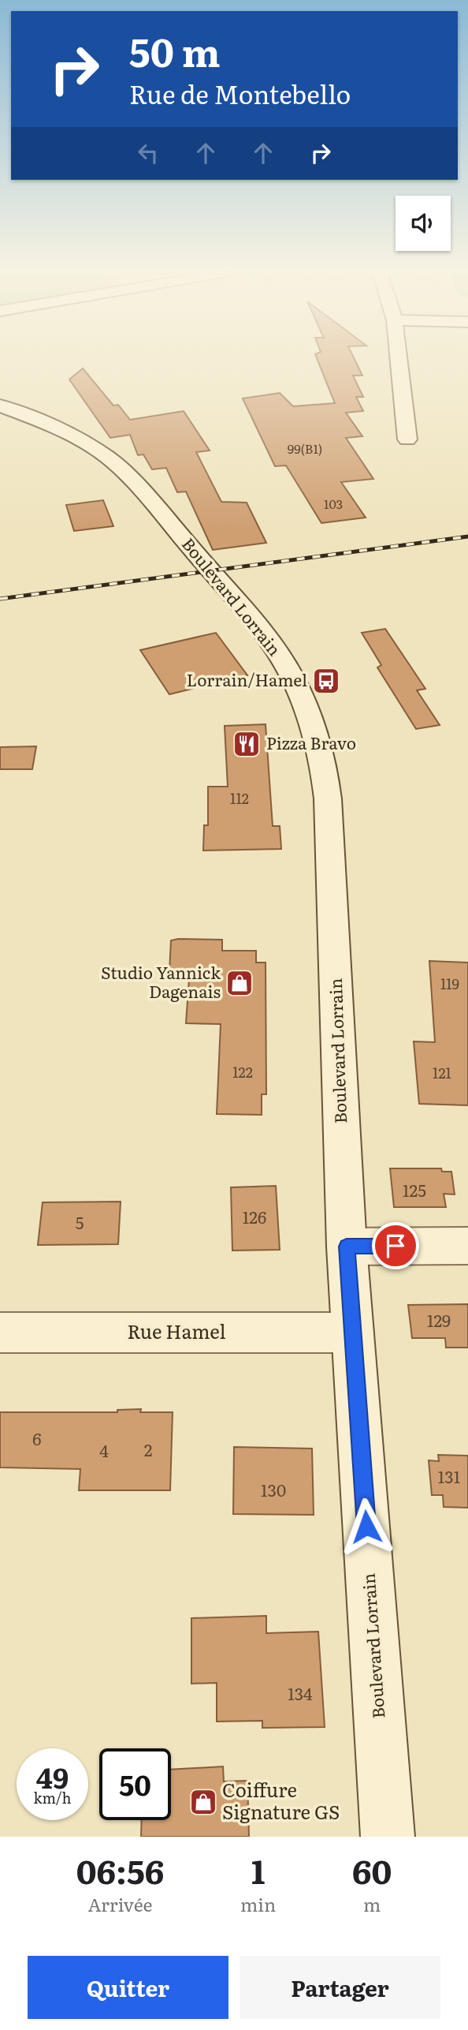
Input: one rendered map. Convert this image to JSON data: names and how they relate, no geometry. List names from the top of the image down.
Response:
{
  "streets": {
    "main road": ["Boulevard Lorrain", "Rue Hamel"]
  },
  "crossings": [
    ["Boulevard Lorrain", "Rue Hamel"]
  ],
  "places": {
    "bus stop": ["Lorrain/Hamel"],
    "restaurant": ["Pizza Bravo"],
    "shop": ["Studio Yannick Dagenais", "Coiffure Signature GS"]
  },
  "house_numbers": [
    "99(B1)",
    "103",
    "112",
    "119",
    "122",
    "121",
    "125",
    "126",
    "5",
    "129",
    "6",
    "2",
    "4",
    "131",
    "130",
    "134"
  ],
  "page": {
    "turn": ["50 m", "Rue de Montebello"],
    "speed": "49 km/h",
    "limit": "50",
    "eta": [
      "06:56",
      "Arrivée",
      "1",
      "min",
      "60",
      "m"
    ],
    "buttons": ["Quitter", "Partager"]
  }
}
